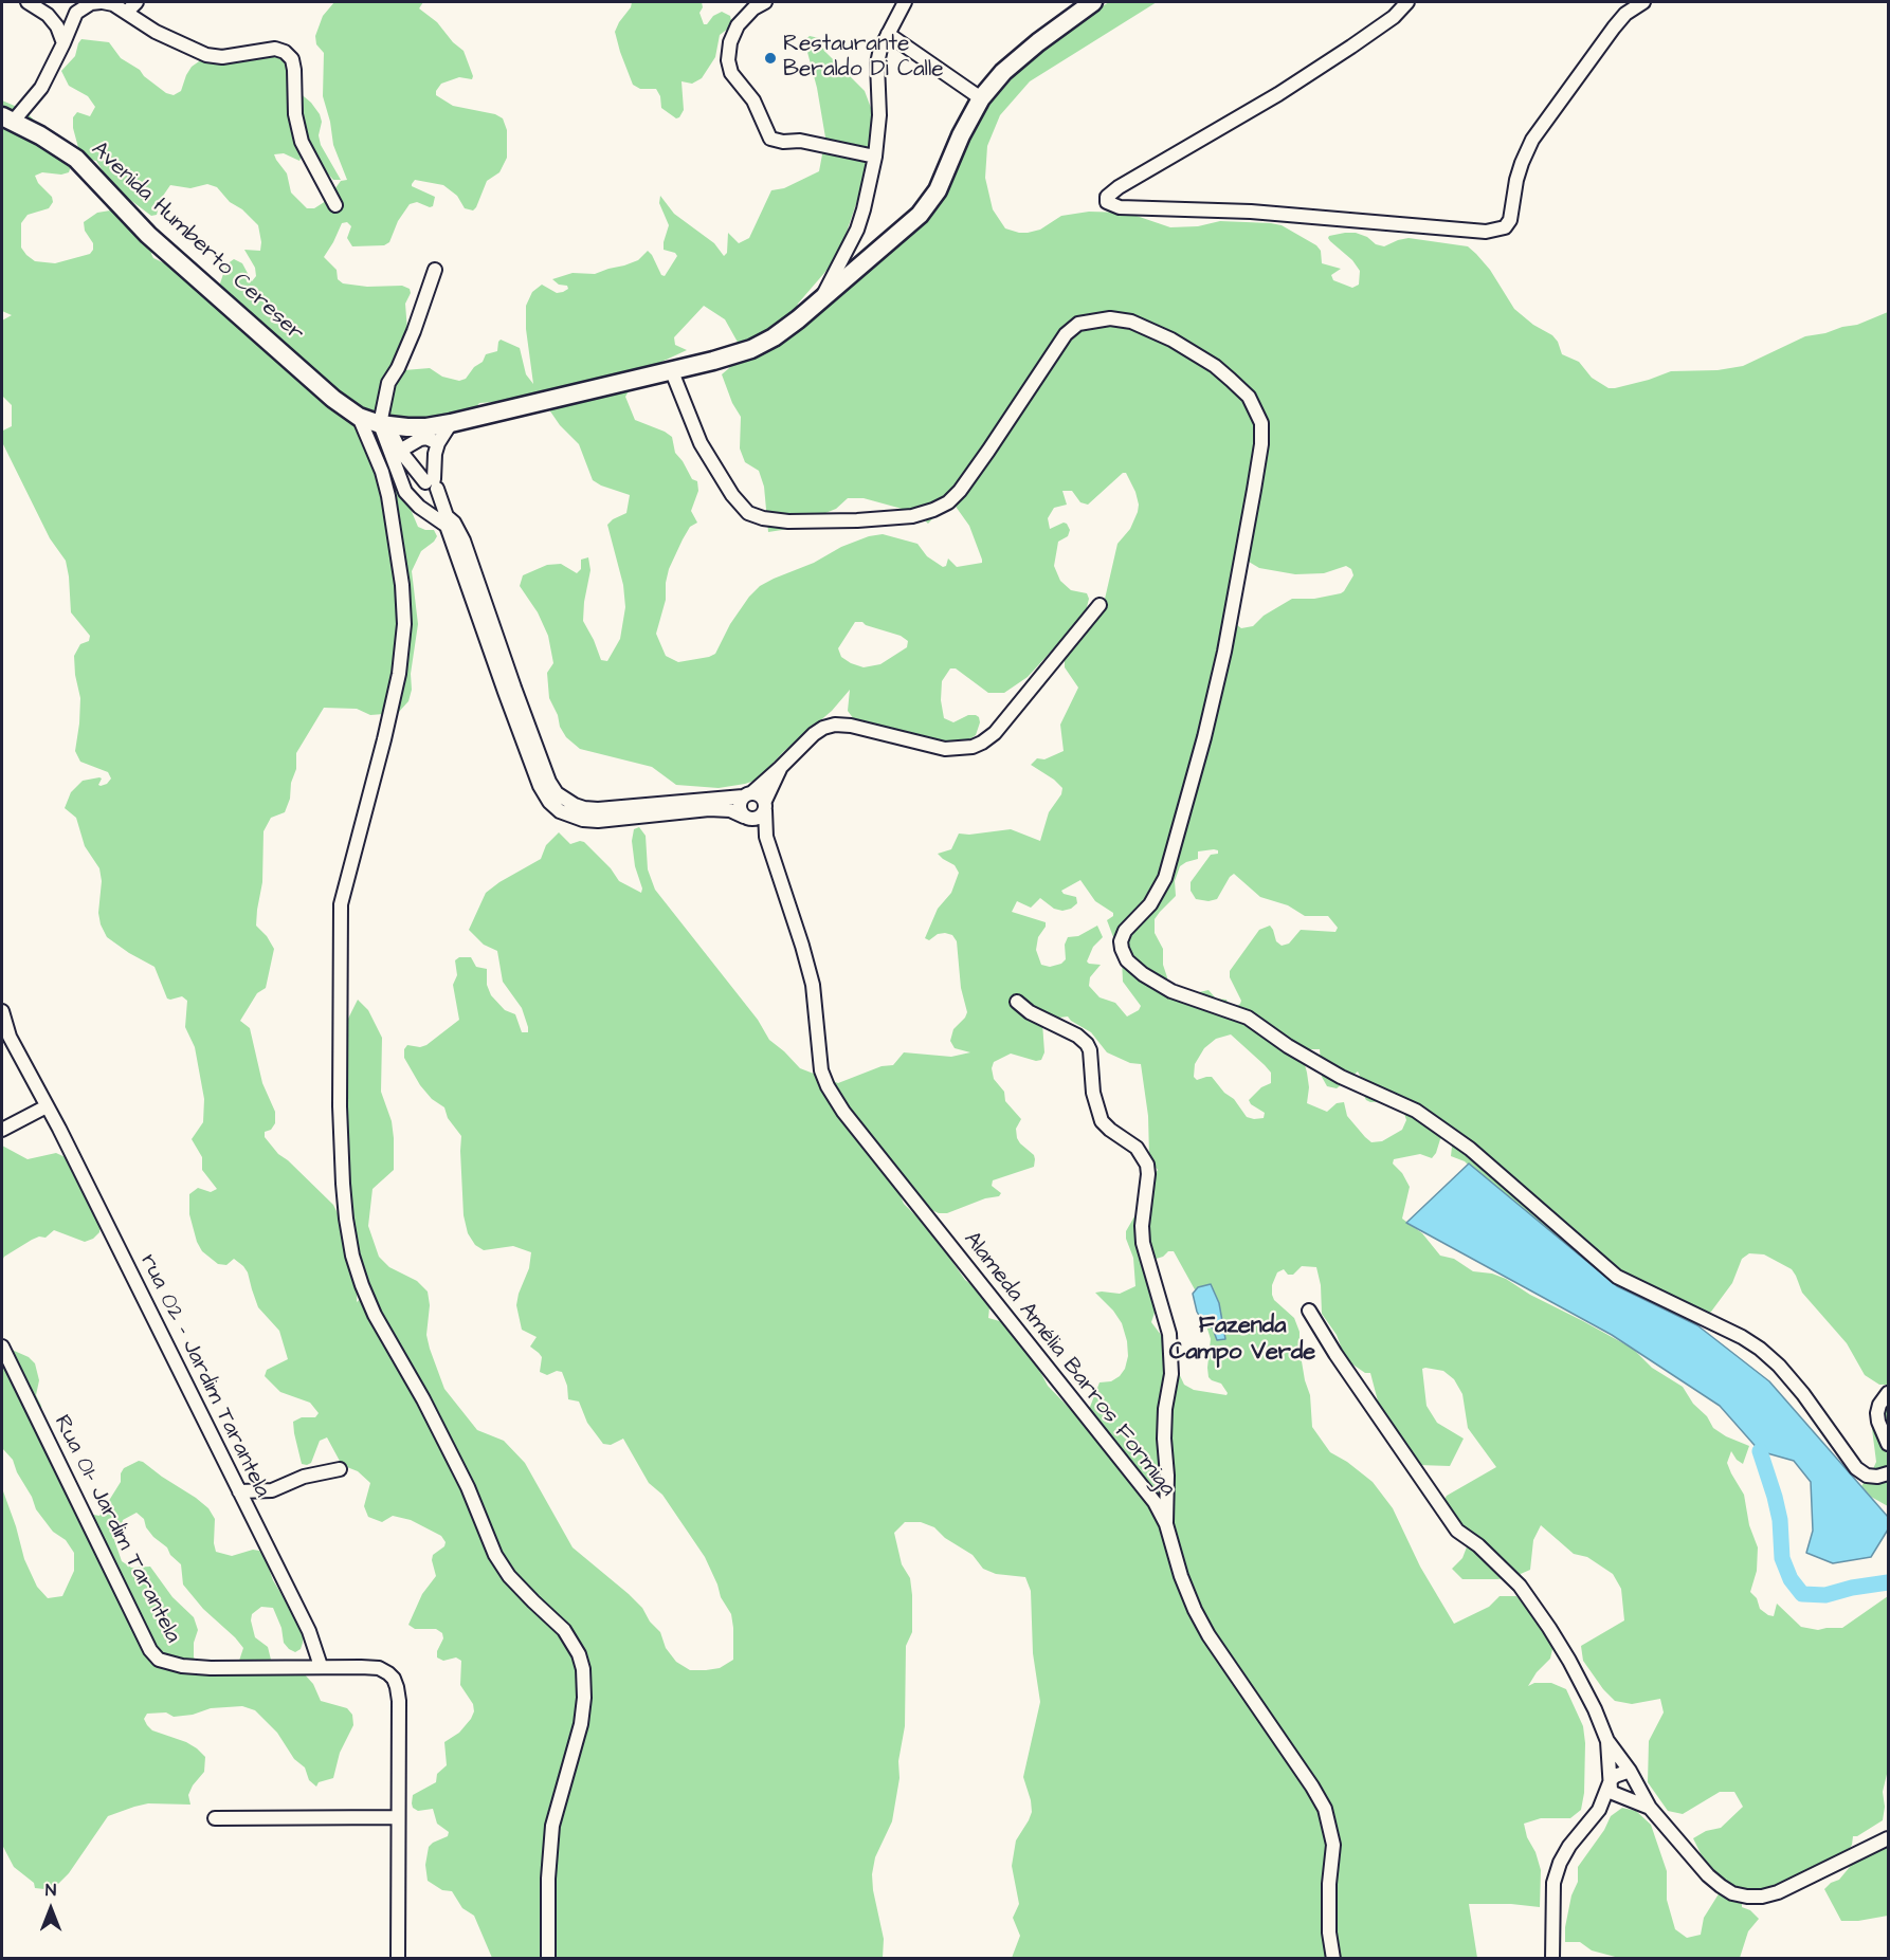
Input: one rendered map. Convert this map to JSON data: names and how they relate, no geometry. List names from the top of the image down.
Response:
{
  "streets": {
    "main road": ["Avenida Humberto Cereser"],
    "street": ["Alameda Amélia Barros Formiga", "rua 02 - Jardim Tarantela", "Rua 01- Jardim Tarantela"]
  },
  "crossings": [
    ["rua 02 - Jardim Tarantela", "Rua 01- Jardim Tarantela"]
  ],
  "districts": ["Fazenda Campo Verde"],
  "places": ["Restaurante Beraldo Di Calle"],
  "north": "top"
}
